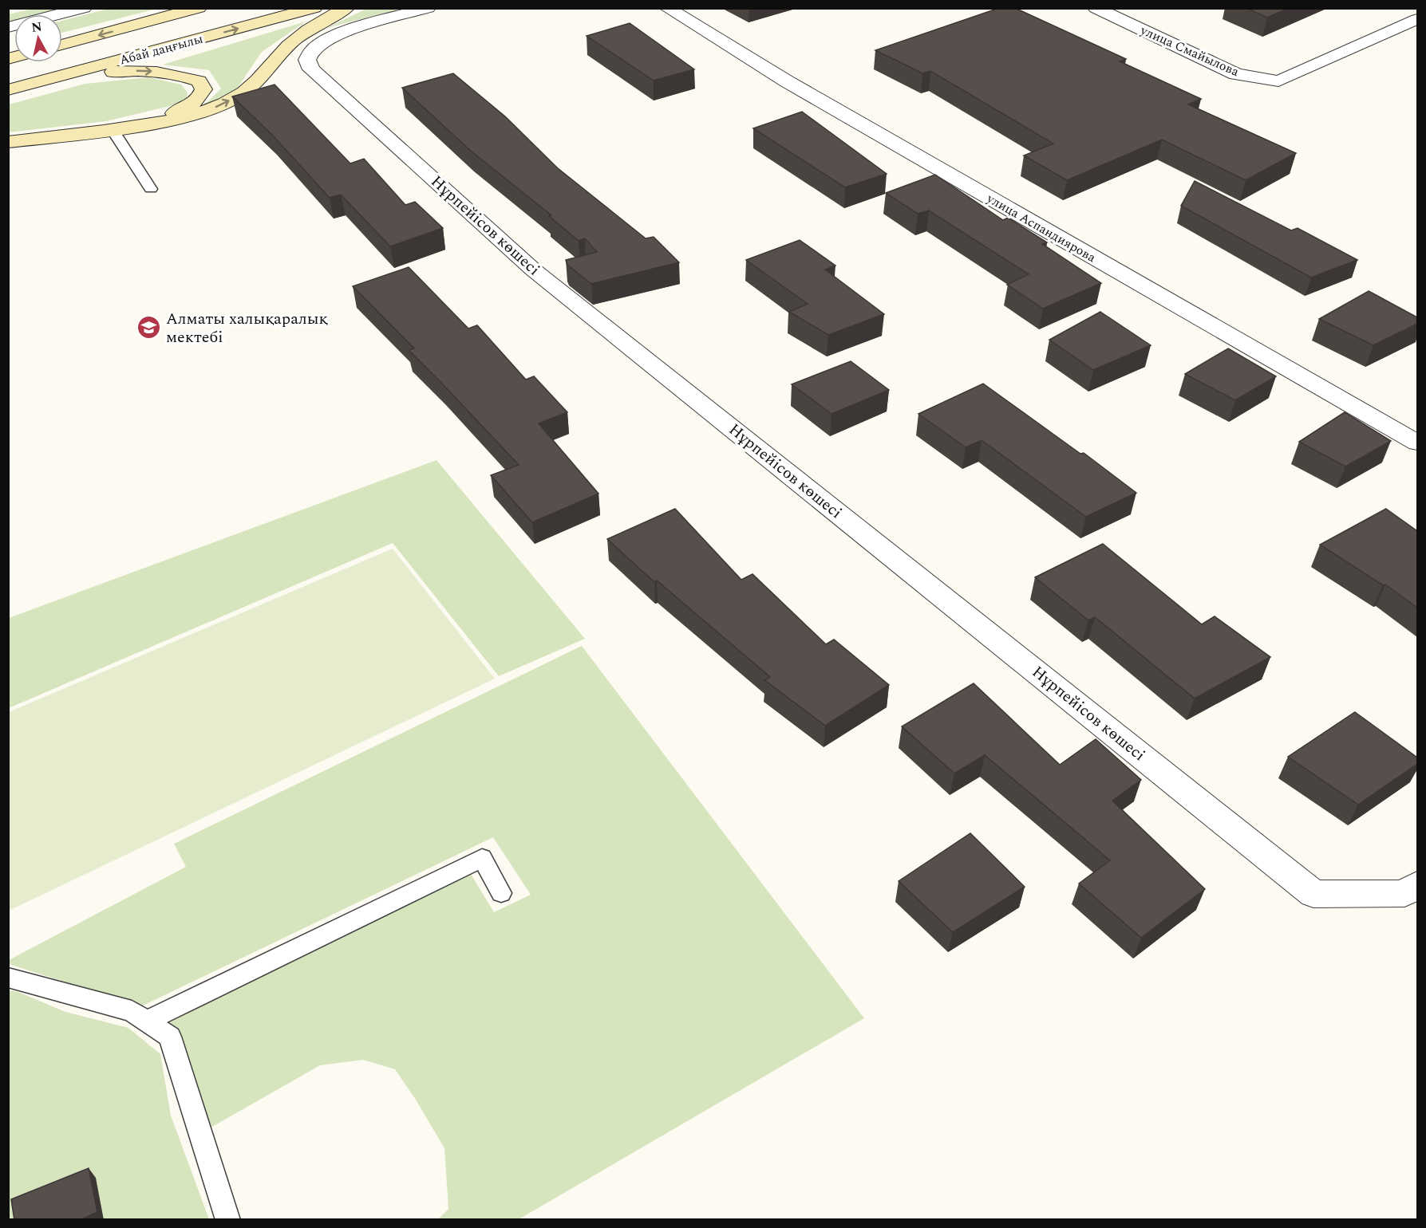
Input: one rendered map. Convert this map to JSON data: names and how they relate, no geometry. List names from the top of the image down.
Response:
{
  "streets": {
    "main road": ["Абай даңғылы"],
    "street": ["улица Смайылова", "Нұрпейісов көшесі", "улица Аспандиярова"]
  },
  "places": {
    "school or university": ["Алматы халықаралық мектебі"]
  },
  "north": "top"
}
